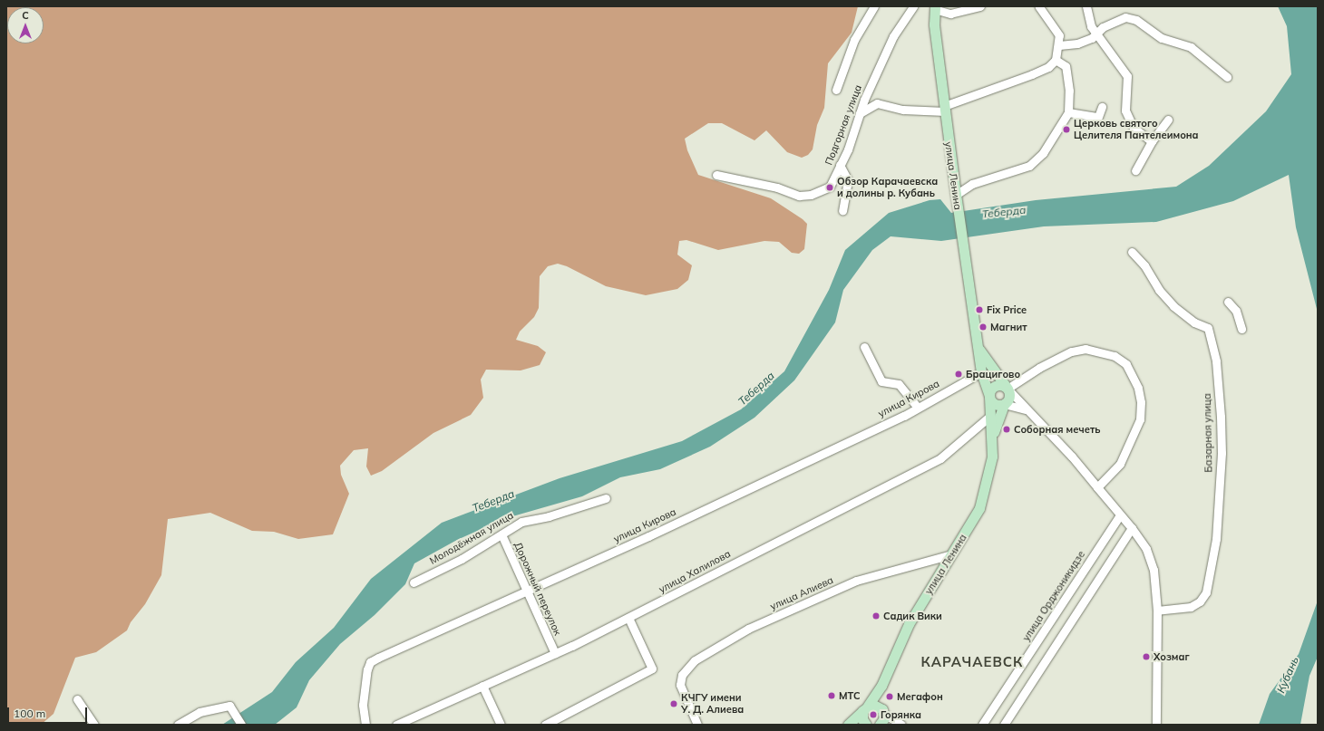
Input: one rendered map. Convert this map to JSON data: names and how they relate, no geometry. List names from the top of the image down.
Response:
{
  "streets": {
    "main road": ["улица Ленина"],
    "street": [
      "Подгорная улица",
      "улица Кирова",
      "Базарная улица",
      "Молодёжная улица",
      "улица Халилова",
      "Дорожный переулок",
      "улица Алиева",
      "улица Орджоникидзе"
    ]
  },
  "crossings": [
    ["улица Ленина", "улица Кирова"],
    ["улица Ленина", "улица Халилова"],
    ["улица Ленина", "улица Алиева"],
    ["улица Кирова", "Дорожный переулок"],
    ["Молодёжная улица", "Дорожный переулок"],
    ["улица Халилова", "Дорожный переулок"]
  ],
  "districts": ["КАРАЧАЕВСК"],
  "water": ["Теберда", "Кубань"],
  "places": [
    "Церковь святого Целителя Пантелеимона",
    "Обзор Карачаевска и долины р. Кубань",
    "Fix Price",
    "Магнит",
    "Брацигово",
    "Соборная мечеть",
    "Садик Вики",
    "Хозмаг",
    "МТС",
    "Мегафон",
    "КЧГУ имени У. Д. Алиева",
    "Горянка"
  ],
  "scale_bar": "100 m",
  "north": "top"
}
